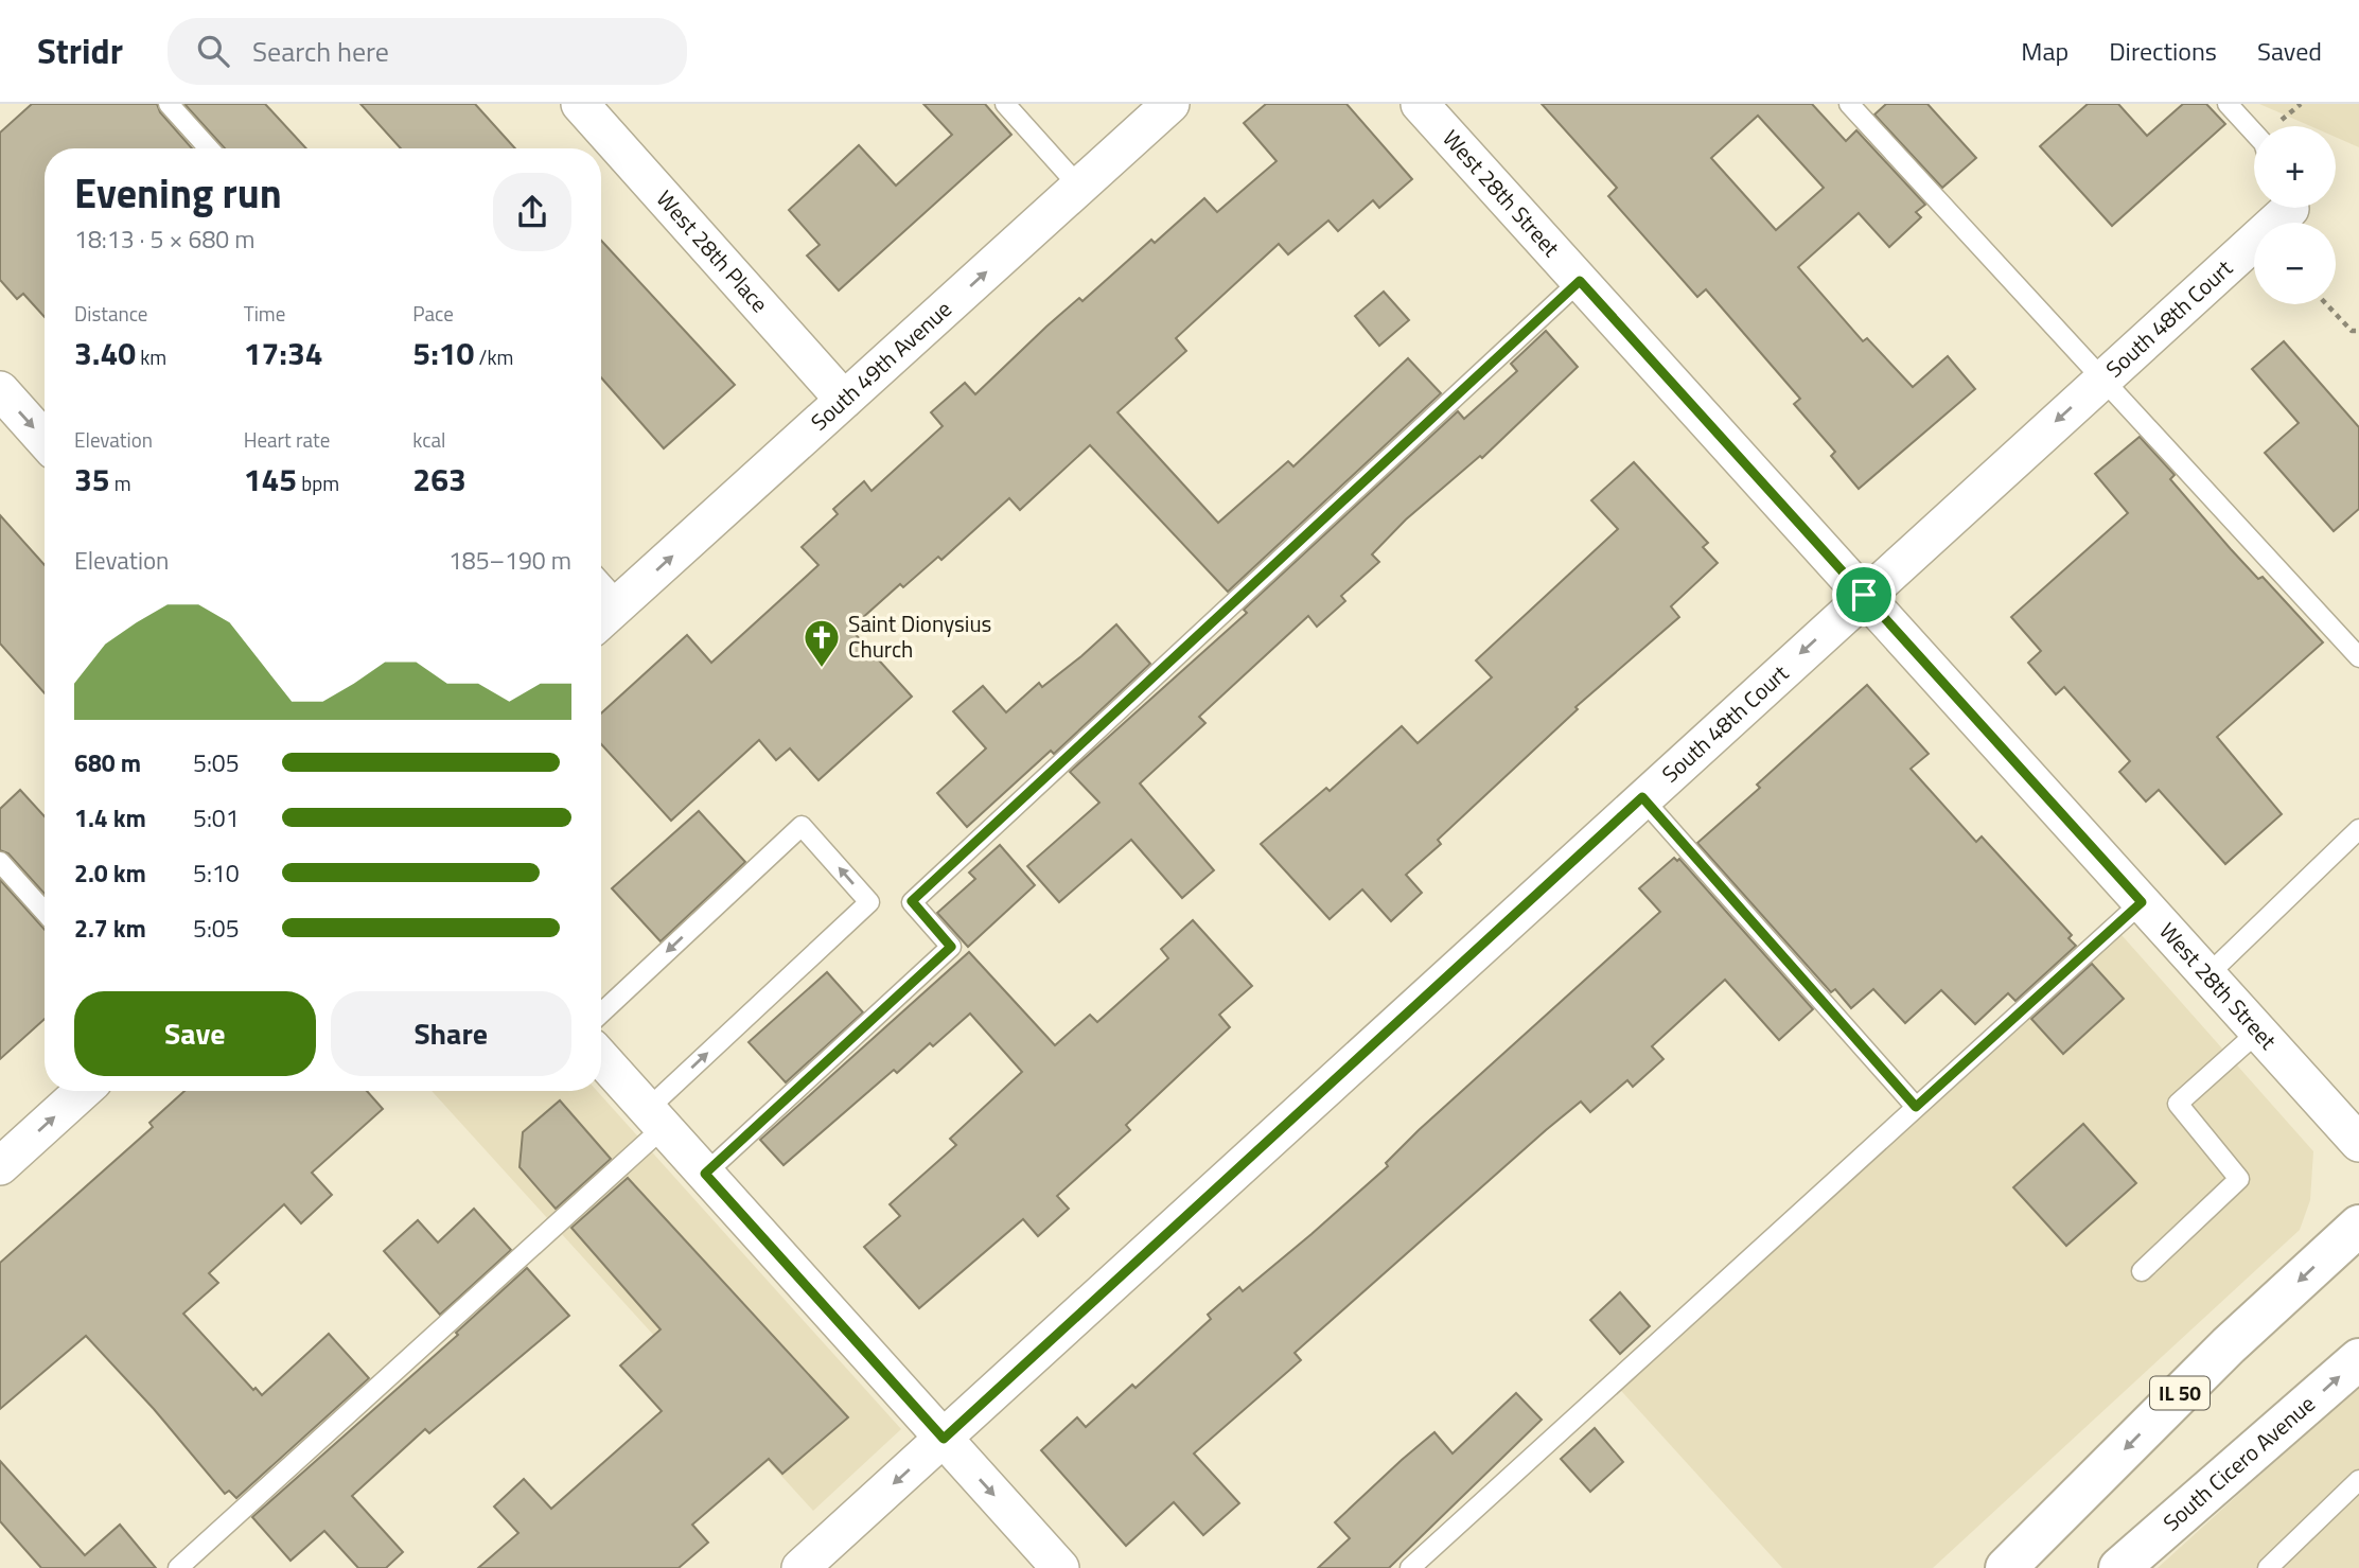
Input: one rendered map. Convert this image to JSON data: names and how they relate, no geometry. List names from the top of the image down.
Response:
{
  "streets": {
    "main road": ["IL 50", "South Cicero Avenue"],
    "street": [
      "West 28th Street",
      "West 28th Place",
      "South 48th Court",
      "South 49th Avenue"
    ]
  },
  "crossings": [
    ["West 28th Street", "South 48th Court"],
    ["West 28th Place", "South 49th Avenue"]
  ],
  "one_way": ["South 48th Court", "South 49th Avenue"],
  "places": {
    "church": ["Saint Dionysius Church"]
  },
  "page": {
    "header": "Stridr",
    "search": "Search here",
    "nav": ["Map", "Directions", "Saved"],
    "map_buttons": ["+", "−"],
    "heading": ["Evening run", "18:13 · 5 × 680 m"],
    "stats": [
      ["Distance", "3.40 km"],
      ["Time", "17:34"],
      ["Pace", "5:10 /km"],
      ["Elevation", "35 m"],
      ["Heart rate", "145 bpm"],
      ["kcal", "263"]
    ],
    "chart": ["Elevation", "185–190 m"],
    "list": [
      {
        "name": "680 m",
        "note": "5:05"
      },
      {
        "name": "1.4 km",
        "note": "5:01"
      },
      {
        "name": "2.0 km",
        "note": "5:10"
      },
      {
        "name": "2.7 km",
        "note": "5:05"
      }
    ],
    "buttons": ["Save", "Share"]
  }
}
